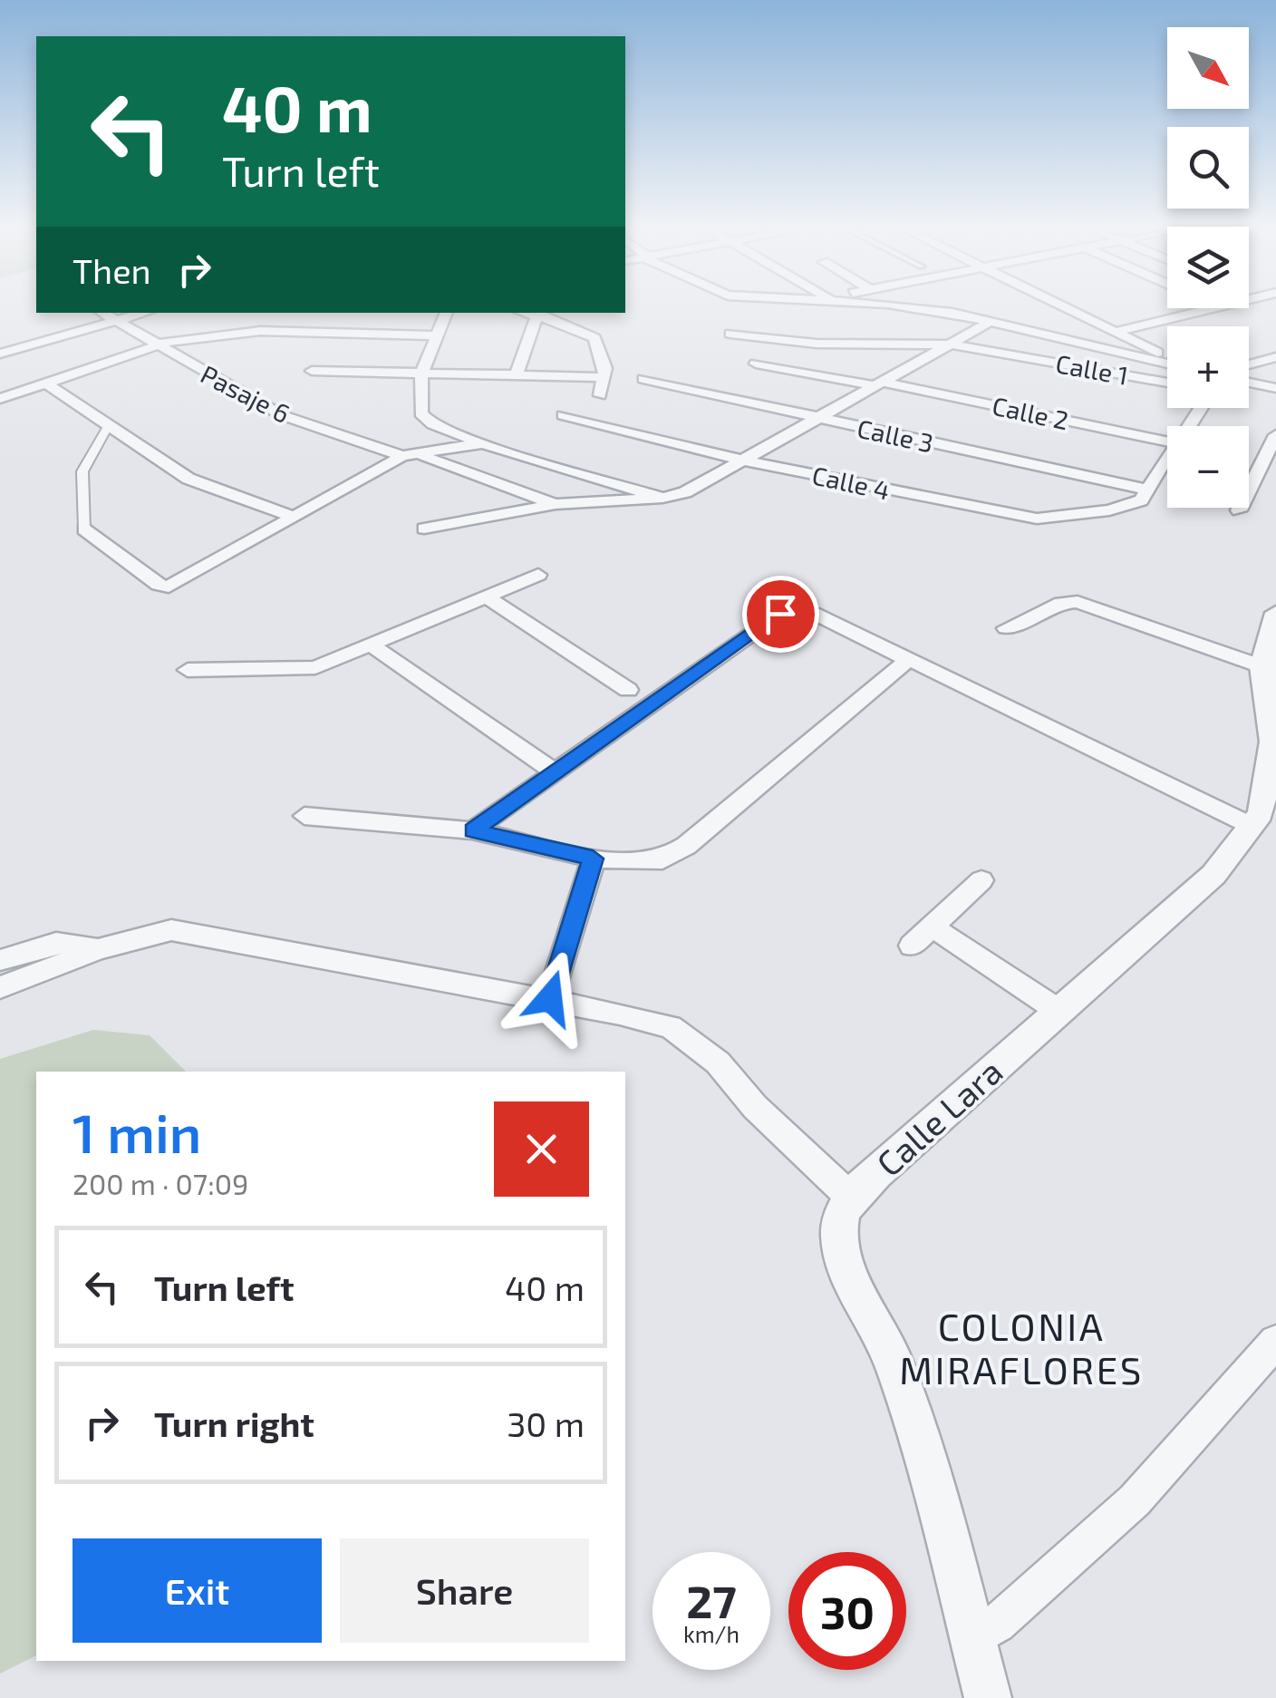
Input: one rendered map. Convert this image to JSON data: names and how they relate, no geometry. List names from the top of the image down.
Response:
{
  "streets": {
    "street": [
      "Calle 1",
      "Pasaje 6",
      "Calle 2",
      "Calle 3",
      "Calle 4",
      "Calle Lara"
    ]
  },
  "crossings": [
    ["Calle 1", "Calle 2"],
    ["Calle 3", "Calle 4"]
  ],
  "districts": ["COLONIA MIRAFLORES"],
  "north": "bottom right",
  "page": {
    "map_buttons": ["+", "−"],
    "turn": ["40 m", "Turn left"],
    "then": "Then",
    "heading": ["1 min", "200 m · 07:09"],
    "list": [
      {
        "name": "Turn left",
        "value": "40 m"
      },
      {
        "name": "Turn right",
        "value": "30 m"
      }
    ],
    "buttons": ["Exit", "Share"],
    "speed": "27 km/h",
    "limit": "30"
  }
}
